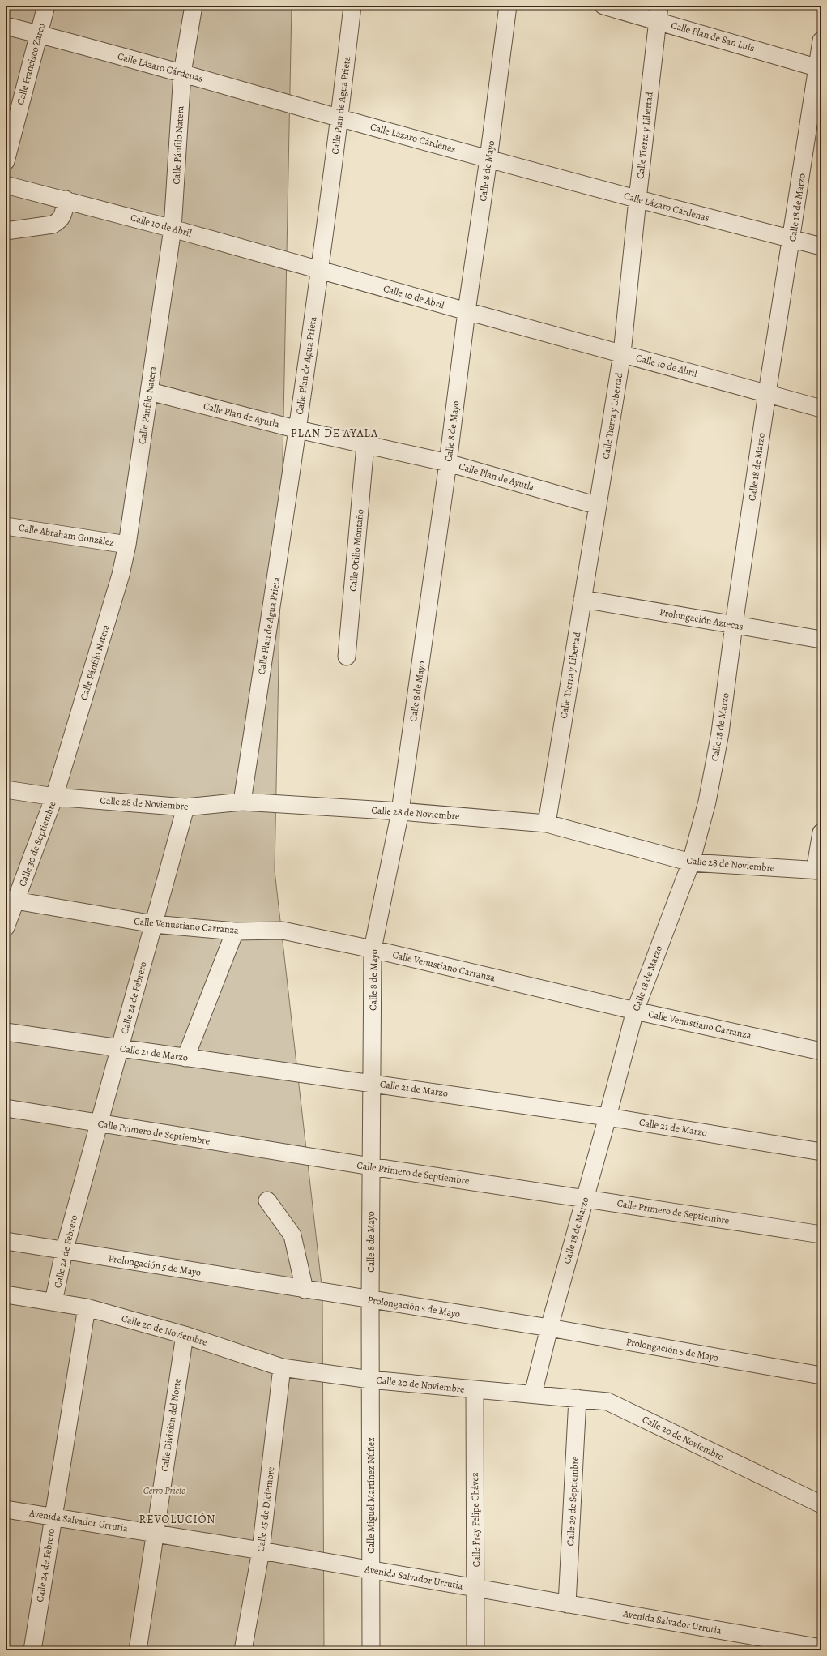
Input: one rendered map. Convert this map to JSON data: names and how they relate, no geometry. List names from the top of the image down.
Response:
{
  "streets": {
    "street": [
      "Calle Plan de San Luis",
      "Calle Francisco Zarco",
      "Calle Lázaro Cárdenas",
      "Calle Plan de Agua Prieta",
      "Calle Tierra y Libertad",
      "Calle Pánfilo Natera",
      "Calle 8 de Mayo",
      "Calle 18 de Marzo",
      "Calle 10 de Abril",
      "Calle Plan de Ayutla",
      "Calle Abraham González",
      "Calle Otilio Montaño",
      "Prolongación Aztecas",
      "Calle 28 de Noviembre",
      "Calle 30 de Septiembre",
      "Calle Venustiano Carranza",
      "Calle 24 de Febrero",
      "Calle 21 de Marzo",
      "Calle Primero de Septiembre",
      "Prolongación 5 de Mayo",
      "Calle 20 de Noviembre",
      "Calle División del Norte",
      "Calle Miguel Martínez Núñez",
      "Calle 29 de Septiembre",
      "Calle 25 de Diciembre",
      "Calle Fray Felipe Chávez",
      "Avenida Salvador Urrutia"
    ]
  },
  "crossings": [
    ["Calle Plan de San Luis", "Calle Tierra y Libertad"],
    ["Calle Plan de San Luis", "Calle 18 de Marzo"],
    ["Calle Francisco Zarco", "Calle Lázaro Cárdenas"],
    ["Calle Lázaro Cárdenas", "Calle Plan de Agua Prieta"],
    ["Calle Lázaro Cárdenas", "Calle Tierra y Libertad"],
    ["Calle Lázaro Cárdenas", "Calle Pánfilo Natera"],
    ["Calle Lázaro Cárdenas", "Calle 8 de Mayo"],
    ["Calle Lázaro Cárdenas", "Calle 18 de Marzo"],
    ["Calle Plan de Agua Prieta", "Calle 10 de Abril"],
    ["Calle Plan de Agua Prieta", "Calle Plan de Ayutla"],
    ["Calle Plan de Agua Prieta", "Calle 28 de Noviembre"],
    ["Calle Tierra y Libertad", "Calle 10 de Abril"],
    ["Calle Tierra y Libertad", "Calle Plan de Ayutla"],
    ["Calle Tierra y Libertad", "Prolongación Aztecas"],
    ["Calle Tierra y Libertad", "Calle 28 de Noviembre"],
    ["Calle Pánfilo Natera", "Calle 10 de Abril"],
    ["Calle Pánfilo Natera", "Calle Plan de Ayutla"],
    ["Calle Pánfilo Natera", "Calle Abraham González"],
    ["Calle Pánfilo Natera", "Calle 28 de Noviembre"],
    ["Calle Pánfilo Natera", "Calle 30 de Septiembre"],
    ["Calle 8 de Mayo", "Calle 10 de Abril"],
    ["Calle 8 de Mayo", "Calle Plan de Ayutla"],
    ["Calle 8 de Mayo", "Calle 28 de Noviembre"],
    ["Calle 8 de Mayo", "Calle Venustiano Carranza"],
    ["Calle 8 de Mayo", "Calle 21 de Marzo"],
    ["Calle 8 de Mayo", "Calle Primero de Septiembre"],
    ["Calle 8 de Mayo", "Prolongación 5 de Mayo"],
    ["Calle 8 de Mayo", "Calle 20 de Noviembre"],
    ["Calle 8 de Mayo", "Calle Miguel Martínez Núñez"],
    ["Calle 18 de Marzo", "Calle 10 de Abril"],
    ["Calle 18 de Marzo", "Prolongación Aztecas"],
    ["Calle 18 de Marzo", "Calle 28 de Noviembre"],
    ["Calle 18 de Marzo", "Calle Venustiano Carranza"],
    ["Calle 18 de Marzo", "Calle 21 de Marzo"],
    ["Calle 18 de Marzo", "Calle Primero de Septiembre"],
    ["Calle 18 de Marzo", "Prolongación 5 de Mayo"],
    ["Calle 18 de Marzo", "Calle 20 de Noviembre"],
    ["Calle Plan de Ayutla", "Calle Otilio Montaño"],
    ["Calle 28 de Noviembre", "Calle 30 de Septiembre"],
    ["Calle 28 de Noviembre", "Calle 24 de Febrero"],
    ["Calle 30 de Septiembre", "Calle Venustiano Carranza"],
    ["Calle Venustiano Carranza", "Calle 24 de Febrero"],
    ["Calle 24 de Febrero", "Calle 21 de Marzo"],
    ["Calle 24 de Febrero", "Calle Primero de Septiembre"],
    ["Calle 24 de Febrero", "Prolongación 5 de Mayo"],
    ["Calle 24 de Febrero", "Calle 20 de Noviembre"],
    ["Calle 24 de Febrero", "Avenida Salvador Urrutia"],
    ["Calle 20 de Noviembre", "Calle División del Norte"],
    ["Calle 20 de Noviembre", "Calle Miguel Martínez Núñez"],
    ["Calle 20 de Noviembre", "Calle 29 de Septiembre"],
    ["Calle 20 de Noviembre", "Calle 25 de Diciembre"],
    ["Calle 20 de Noviembre", "Calle Fray Felipe Chávez"],
    ["Calle División del Norte", "Avenida Salvador Urrutia"],
    ["Calle Miguel Martínez Núñez", "Avenida Salvador Urrutia"],
    ["Calle 29 de Septiembre", "Avenida Salvador Urrutia"],
    ["Calle 25 de Diciembre", "Avenida Salvador Urrutia"],
    ["Calle Fray Felipe Chávez", "Avenida Salvador Urrutia"]
  ],
  "districts": ["PLAN DE AYALA", "REVOLUCIÓN"],
  "parks": ["Cerro Prieto"]
}
